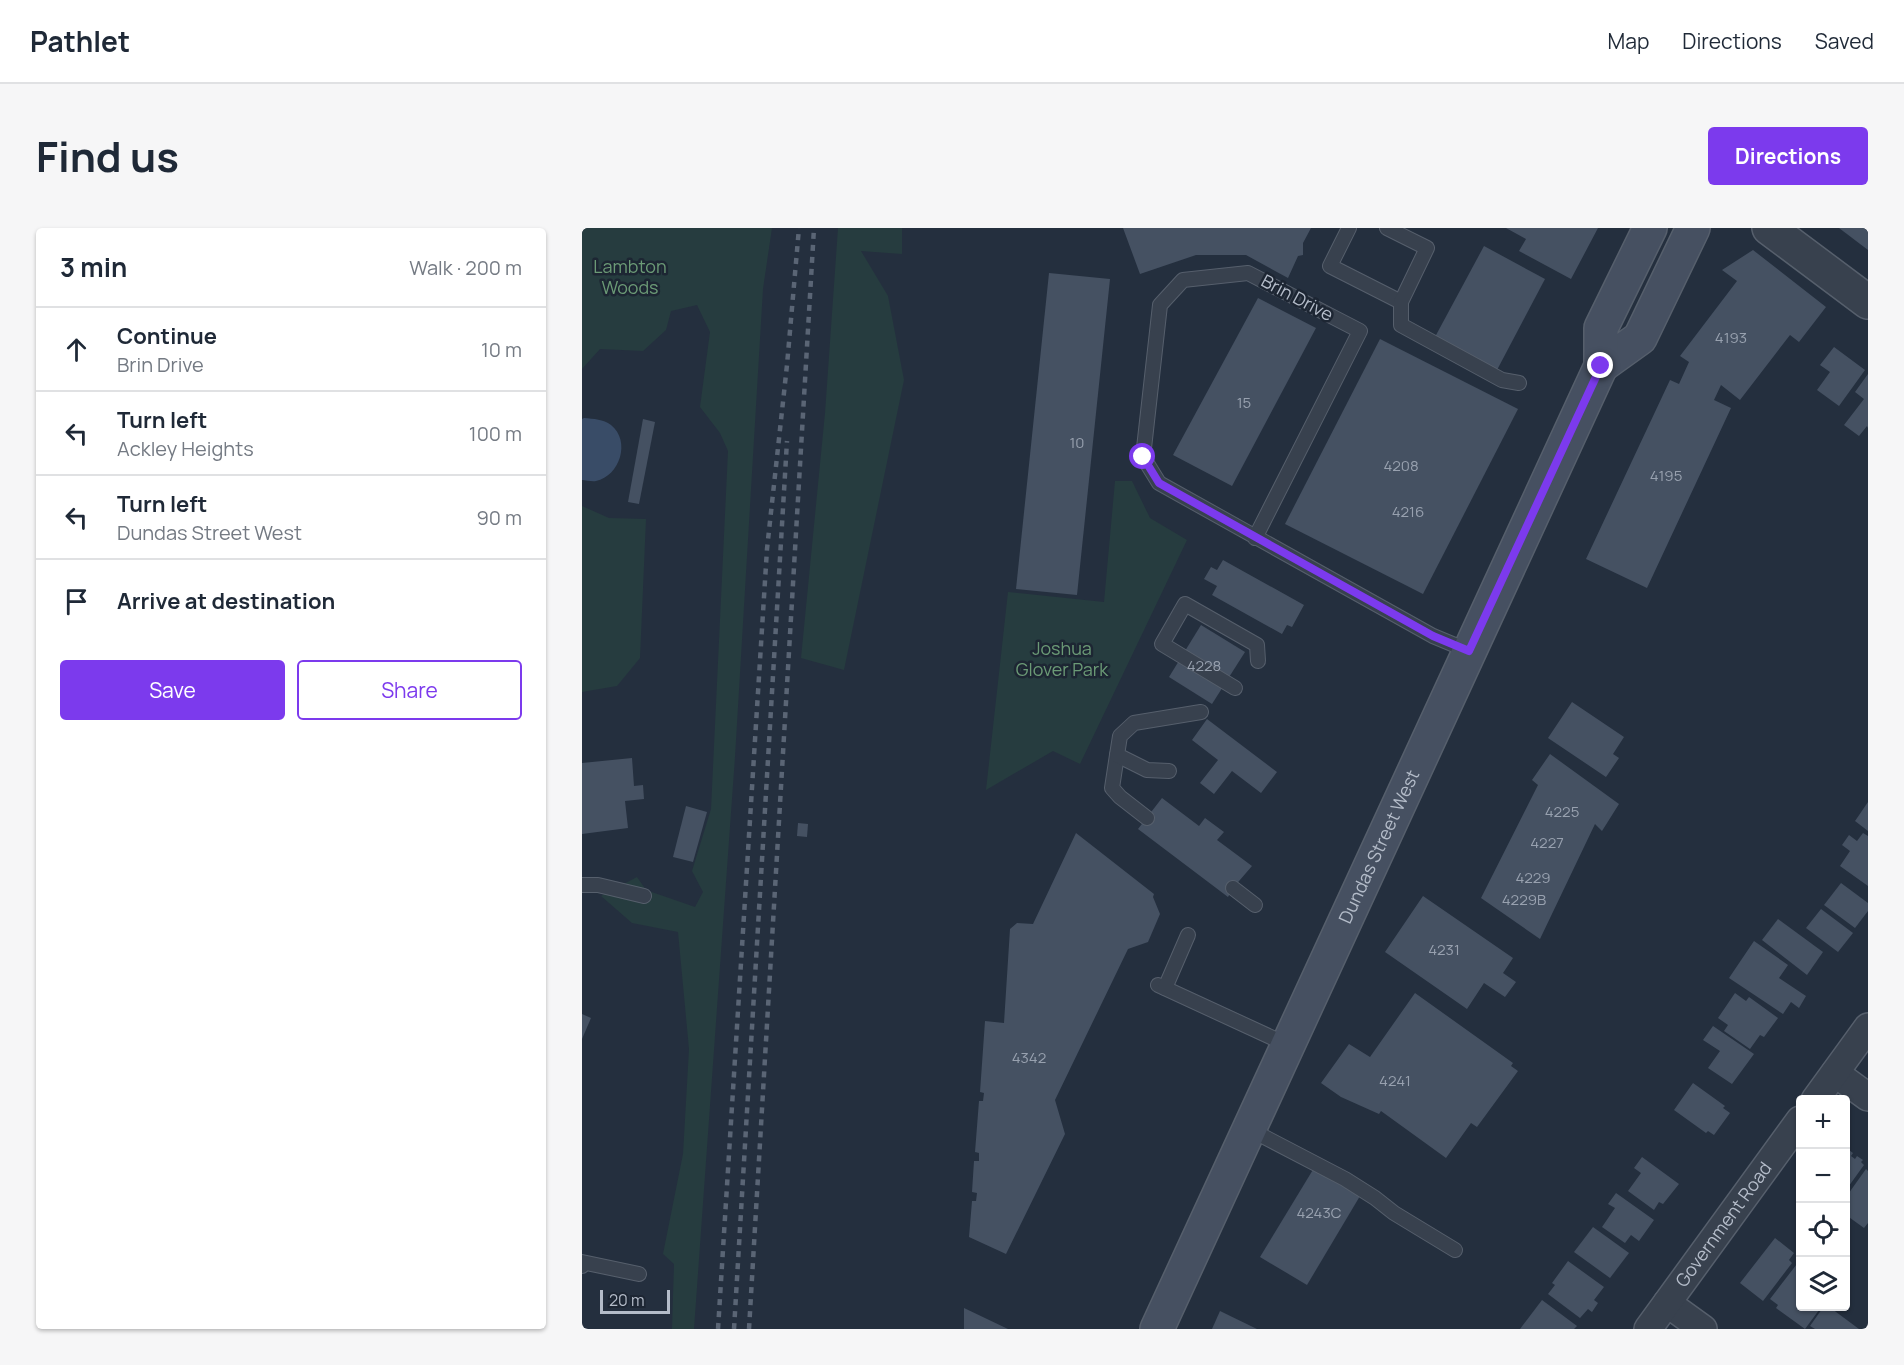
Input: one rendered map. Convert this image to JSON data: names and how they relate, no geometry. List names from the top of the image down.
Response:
{
  "streets": {
    "main road": ["Dundas Street West"],
    "street": ["Government Road"],
    "lane": ["Brin Drive"]
  },
  "parks": ["Lambton Woods", "Joshua Glover Park"],
  "house_numbers": [
    "4193",
    "15",
    "10",
    "4208",
    "4195",
    "4216",
    "4228",
    "4225",
    "4227",
    "4229",
    "4229B",
    "4231",
    "4342",
    "4241",
    "4243C"
  ],
  "scale_bar": "20 m",
  "page": {
    "header": "Pathlet",
    "nav": ["Map", "Directions", "Saved"],
    "title": "Find us",
    "buttons": [
      "Directions",
      ["Save", "Share"]
    ],
    "heading": ["3 min", "Walk · 200 m"],
    "list": [
      ["Continue", "Brin Drive", "10 m"],
      ["Turn left", "Ackley Heights", "100 m"],
      ["Turn left", "Dundas Street West", "90 m"],
      "Arrive at destination"
    ],
    "map_buttons": ["+", "−"],
    "scale": "20 m"
  }
}
